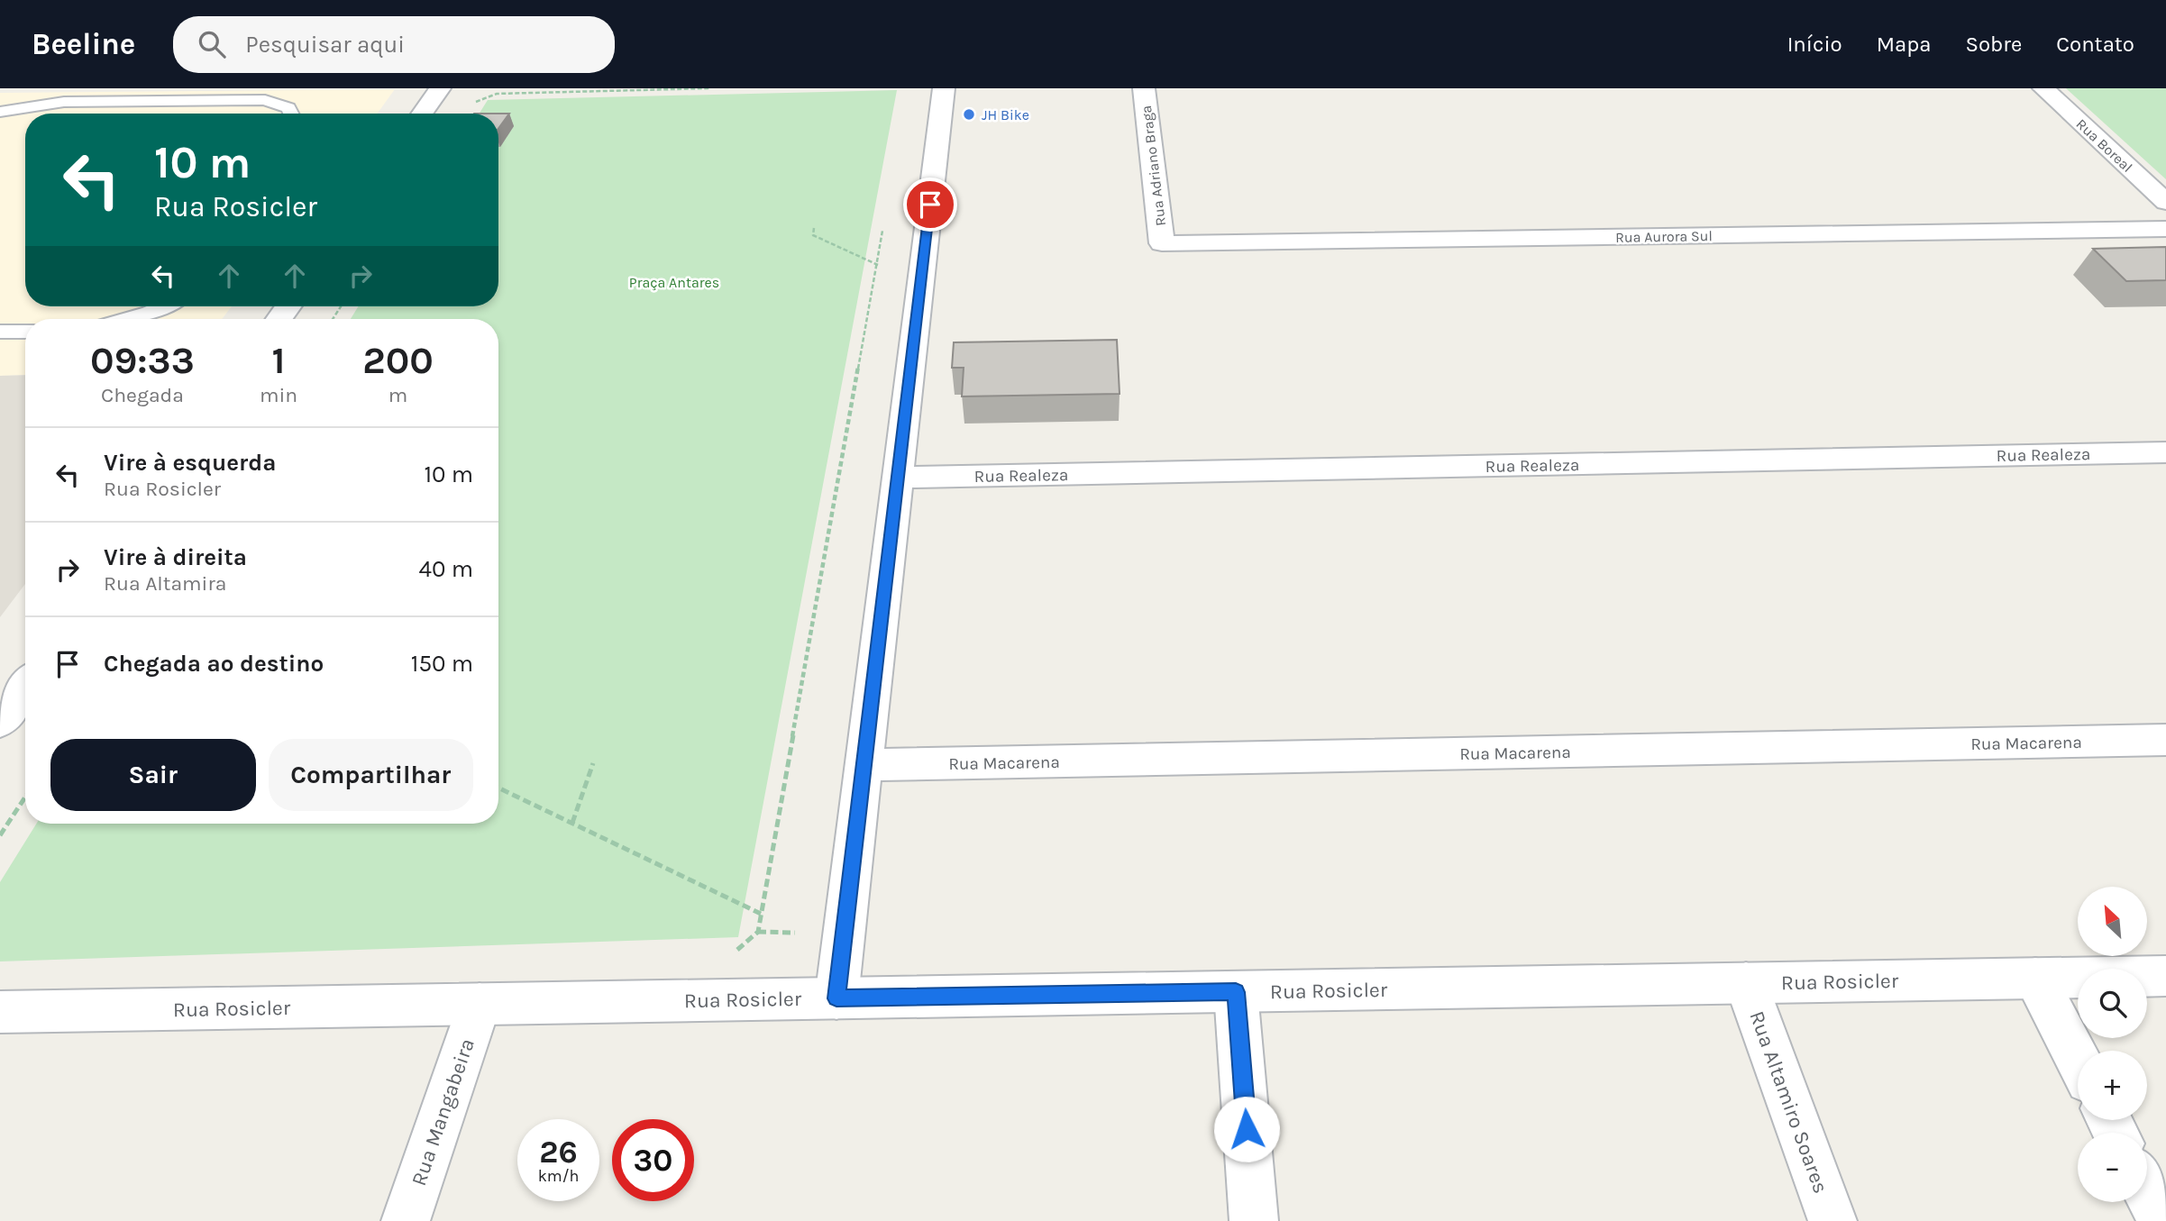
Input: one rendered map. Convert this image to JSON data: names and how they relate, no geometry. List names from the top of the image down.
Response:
{
  "streets": {
    "street": [
      "Rua Boreal",
      "Rua Adriano Braga",
      "Rua Aurora Sul",
      "Rua Realeza",
      "Rua Macarena",
      "Rua Rosicler",
      "Rua Altamiro Soares",
      "Rua Mangabeira"
    ]
  },
  "crossings": [
    ["Rua Adriano Braga", "Rua Aurora Sul"],
    ["Rua Rosicler", "Rua Altamiro Soares"],
    ["Rua Rosicler", "Rua Mangabeira"]
  ],
  "parks": ["Praça Antares"],
  "places": ["JH Bike"],
  "north": "top left",
  "page": {
    "header": "Beeline",
    "search": "Pesquisar aqui",
    "nav": [
      "Início",
      "Mapa",
      "Sobre",
      "Contato"
    ],
    "turn": ["10 m", "Rua Rosicler"],
    "eta": [
      "09:33",
      "Chegada",
      "1",
      "min",
      "200",
      "m"
    ],
    "list": [
      {
        "name": "Vire à esquerda",
        "note": "Rua Rosicler",
        "value": "10 m"
      },
      {
        "name": "Vire à direita",
        "note": "Rua Altamira",
        "value": "40 m"
      },
      {
        "name": "Chegada ao destino",
        "value": "150 m"
      }
    ],
    "buttons": ["Sair", "Compartilhar"],
    "map_buttons": ["+", "−"],
    "speed": "26 km/h",
    "limit": "30"
  }
}
